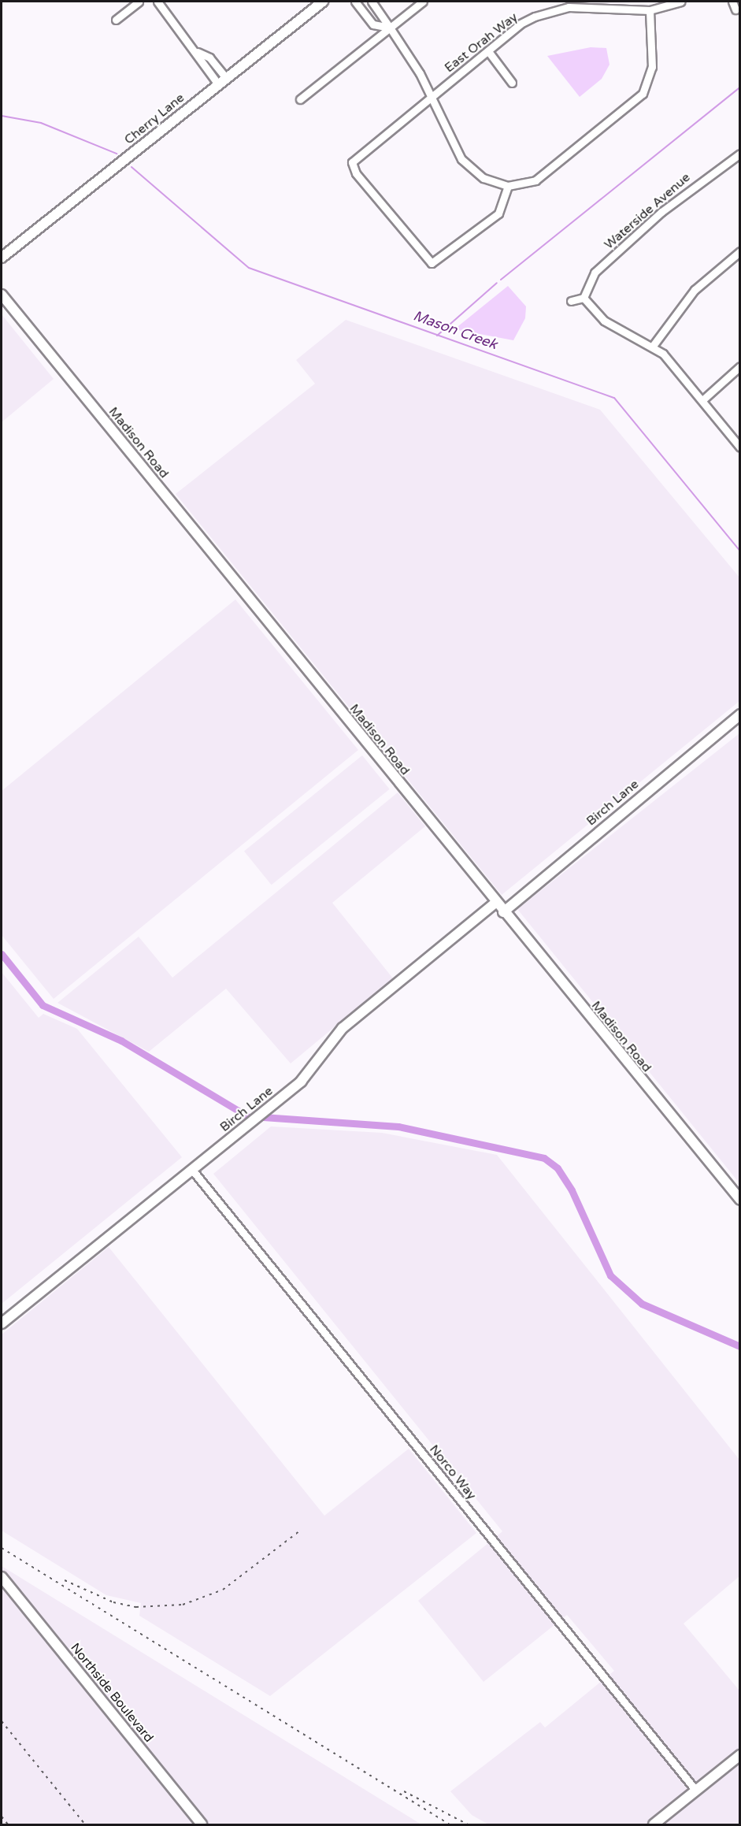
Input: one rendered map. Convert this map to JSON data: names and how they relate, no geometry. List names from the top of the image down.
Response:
{
  "streets": {
    "street": [
      "East Orah Way",
      "Cherry Lane",
      "Waterside Avenue",
      "Madison Road",
      "Birch Lane",
      "Norco Way",
      "Northside Boulevard"
    ]
  },
  "crossings": [
    ["Madison Road", "Birch Lane"],
    ["Birch Lane", "Norco Way"]
  ],
  "water": ["Mason Creek"]
}
